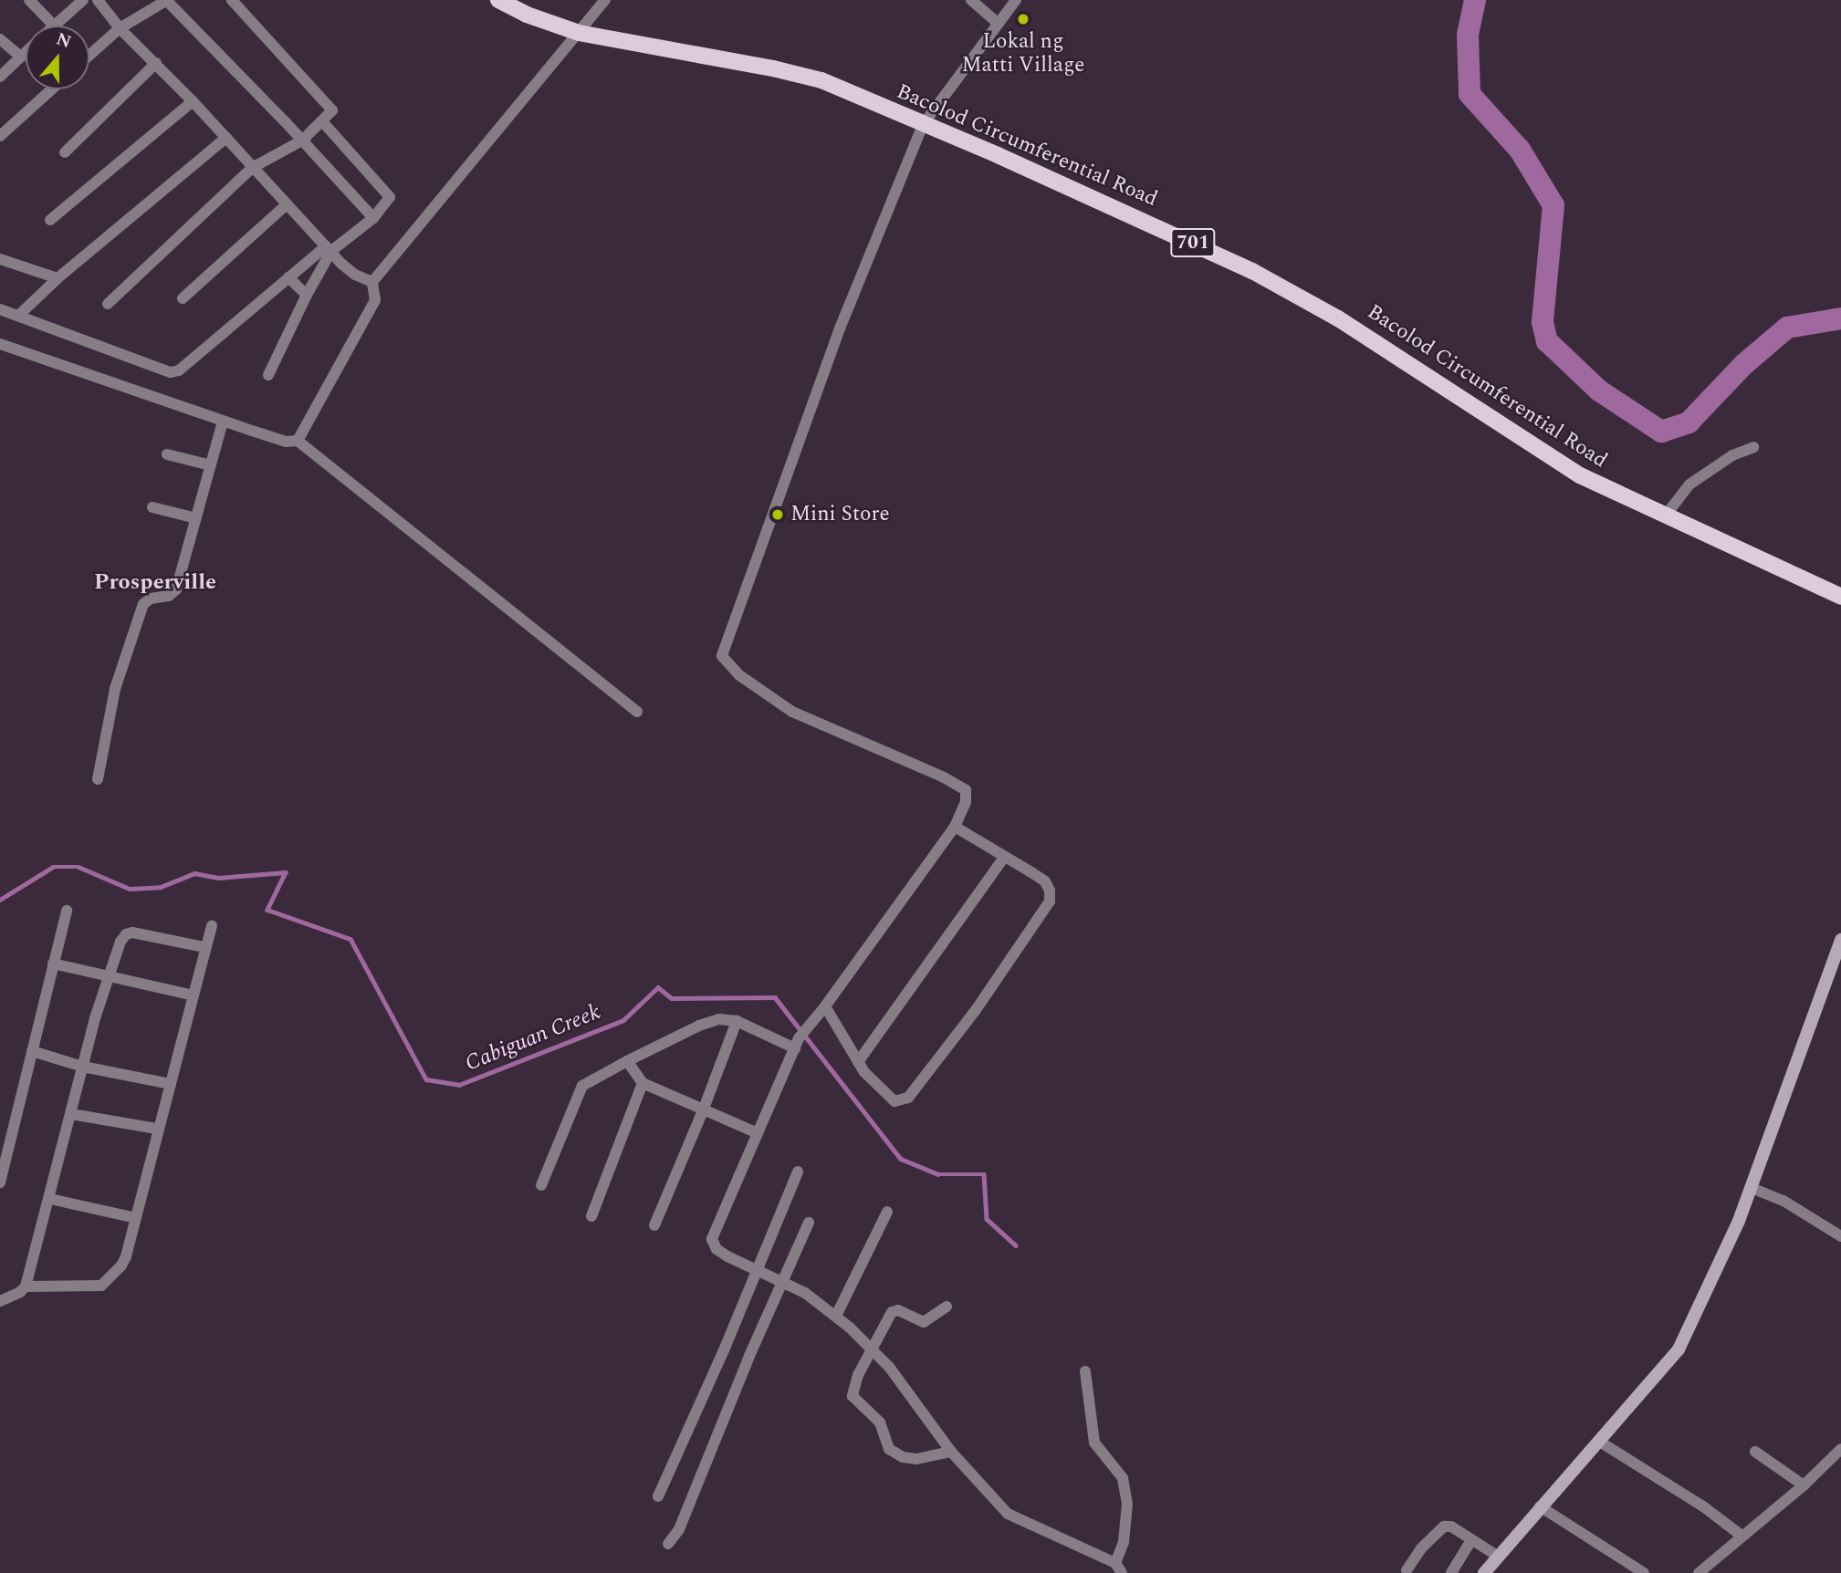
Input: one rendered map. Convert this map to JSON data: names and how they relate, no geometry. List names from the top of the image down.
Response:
{
  "streets": {
    "main road": ["Bacolod Circumferential Road", "701"]
  },
  "districts": ["Prosperville"],
  "water": ["Cabiguan Creek"],
  "places": ["Lokal ng Matti Village", "Mini Store"],
  "north": "top"
}
